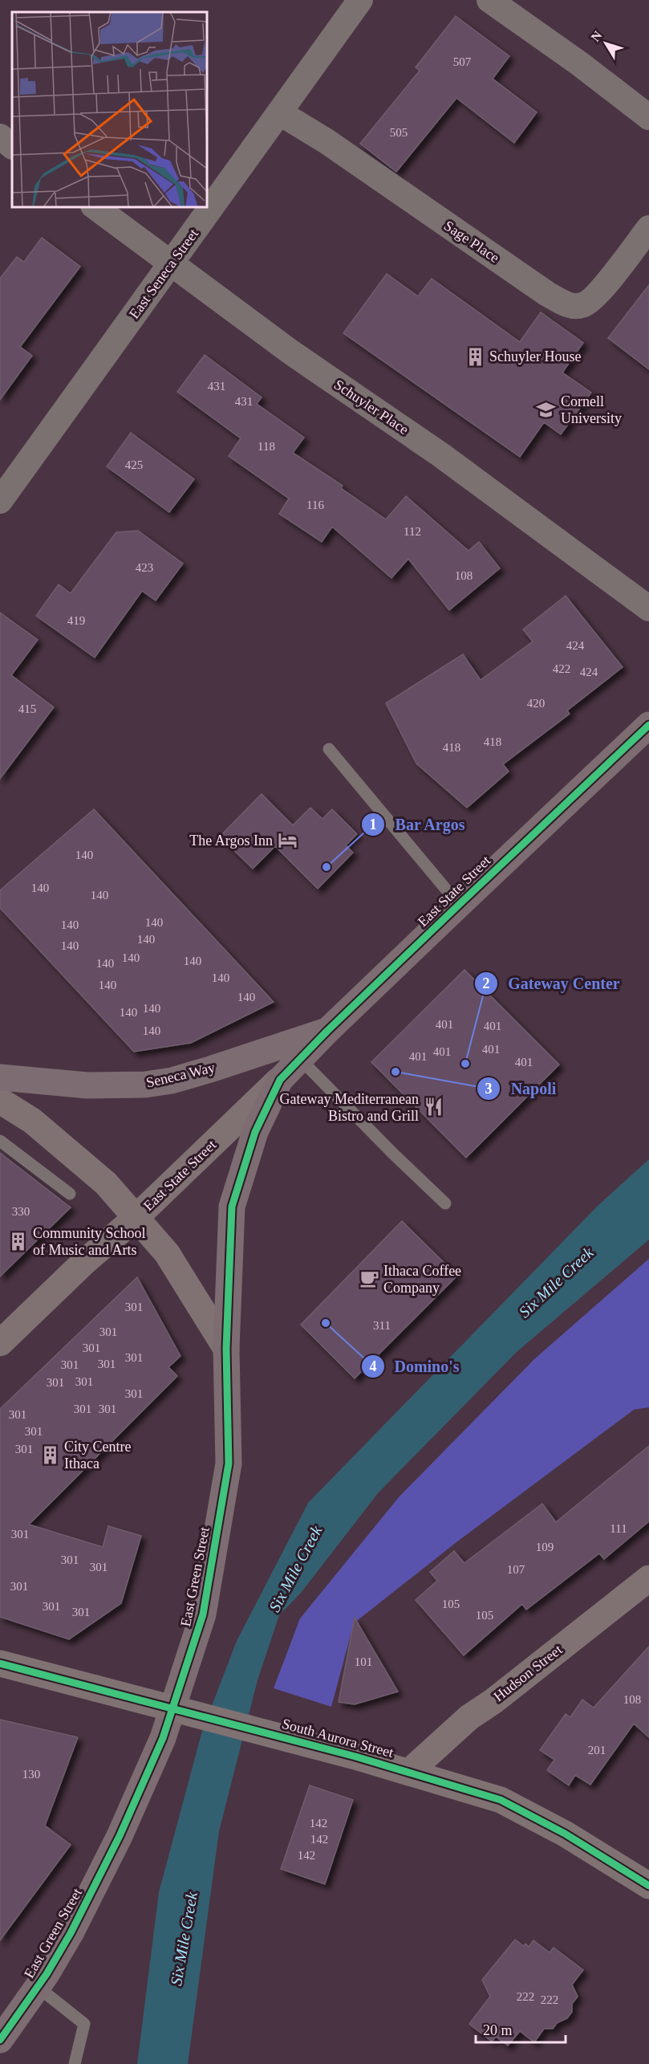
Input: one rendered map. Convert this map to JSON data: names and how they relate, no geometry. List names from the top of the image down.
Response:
{
  "streets": {
    "highway": ["East State Street", "Seneca Way", "East Green Street"],
    "street": [
      "Sage Place",
      "East Seneca Street",
      "Schuyler Place",
      "Hudson Street",
      "South Aurora Street"
    ]
  },
  "crossings": [
    ["Sage Place", "East Seneca Street"],
    ["East Seneca Street", "Schuyler Place"],
    ["East State Street", "Seneca Way"],
    ["East State Street", "East Green Street"],
    ["Hudson Street", "South Aurora Street"]
  ],
  "water": ["Six Mile Creek"],
  "places": {
    "building": ["Schuyler House", "Community School of Music and Arts", "City Centre Ithaca"],
    "school or university": ["Cornell University"],
    "hotel": ["The Argos Inn"],
    "other": [
      "Bar Argos",
      "Gateway Center",
      "Napoli",
      "Domino's"
    ],
    "restaurant": ["Gateway Mediterranean Bistro and Grill"],
    "cafe": ["Ithaca Coffee Company"]
  },
  "house_numbers": [
    "507",
    "505",
    "431",
    "431",
    "118",
    "425",
    "116",
    "112",
    "423",
    "108",
    "419",
    "424",
    "422",
    "424",
    "420",
    "415",
    "418",
    "418",
    "140",
    "140",
    "140",
    "140",
    "140",
    "140",
    "140",
    "140",
    "140",
    "140",
    "140",
    "140",
    "140",
    "140",
    "140",
    "401",
    "401",
    "140",
    "401",
    "401",
    "401",
    "401",
    "330",
    "301",
    "311",
    "301",
    "301",
    "301",
    "301",
    "301",
    "301",
    "301",
    "301",
    "301",
    "301",
    "301",
    "301",
    "301",
    "111",
    "301",
    "109",
    "301",
    "301",
    "107",
    "301",
    "105",
    "301",
    "301",
    "105",
    "101",
    "108",
    "201",
    "130",
    "142",
    "142",
    "142",
    "222",
    "222"
  ],
  "scale_bar": "20 m",
  "north": "top left"
}
